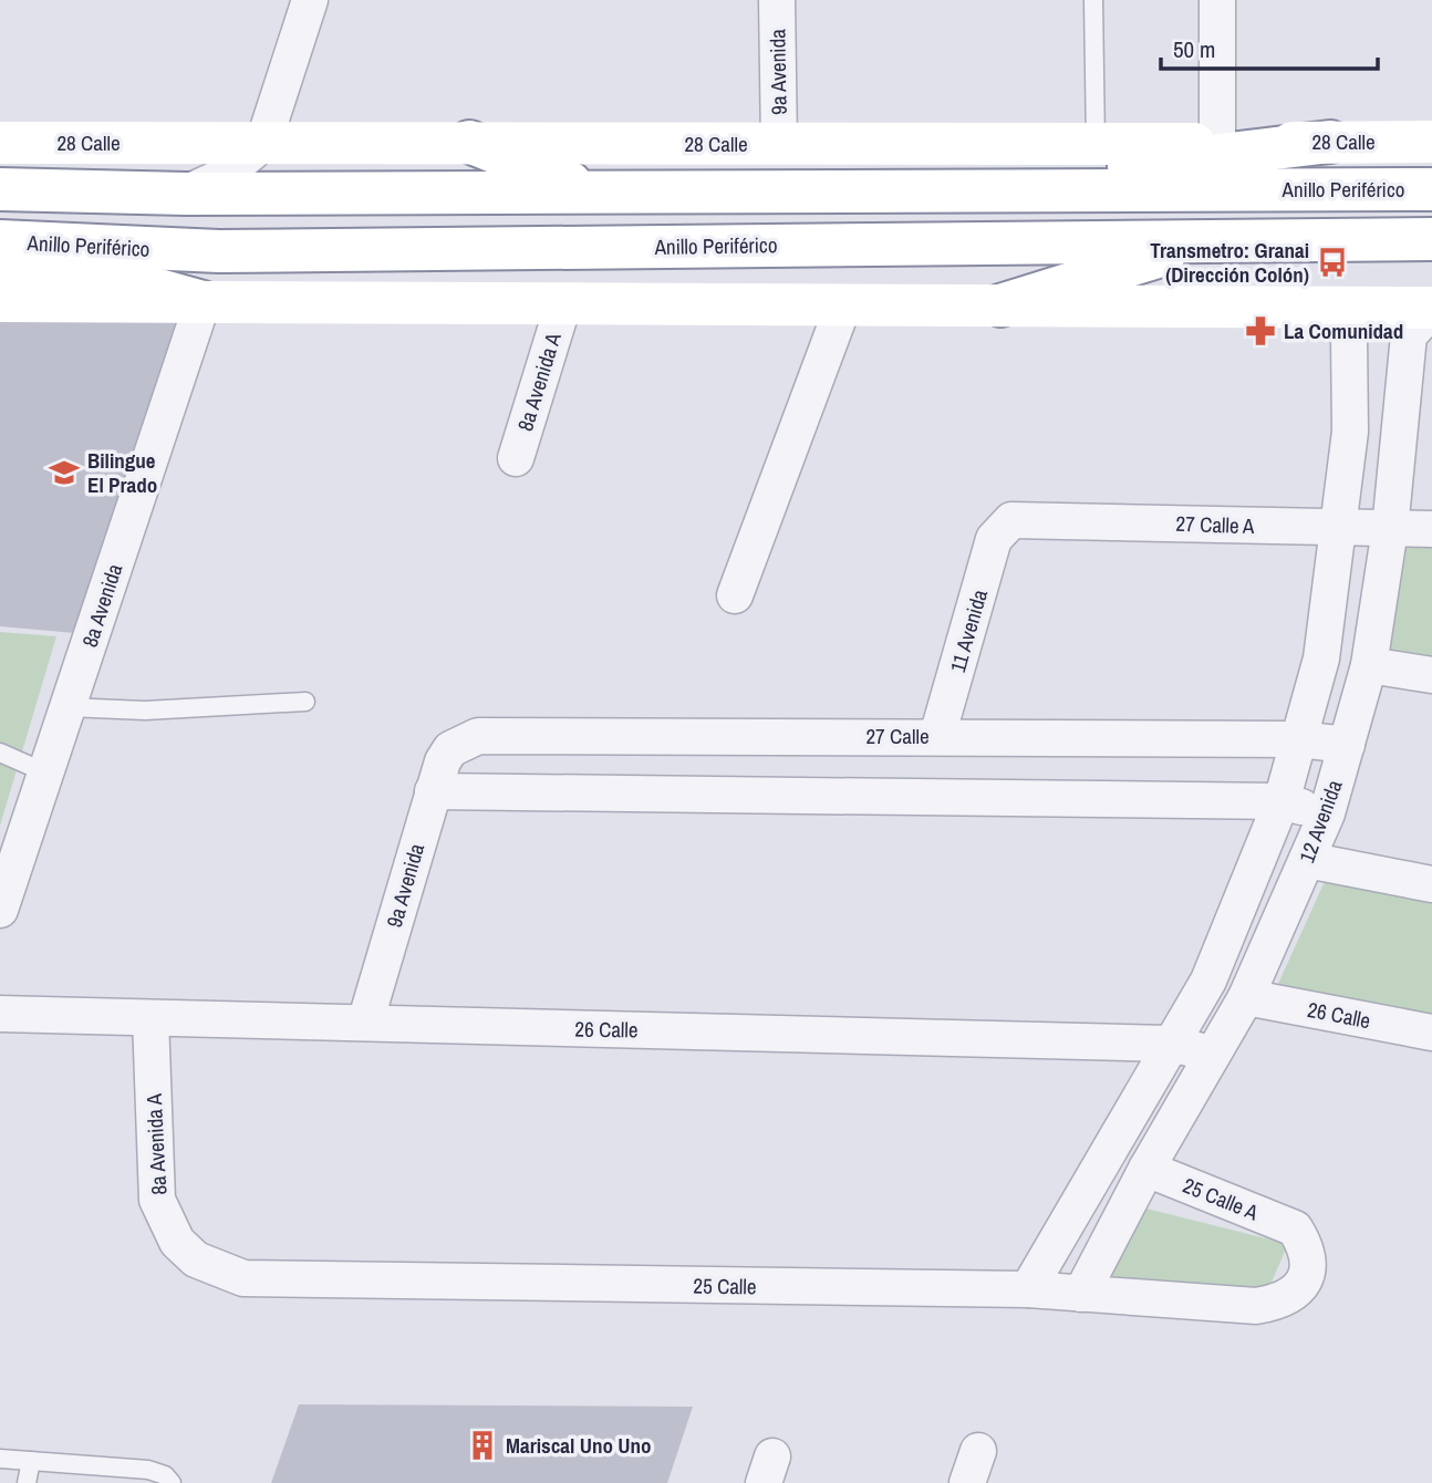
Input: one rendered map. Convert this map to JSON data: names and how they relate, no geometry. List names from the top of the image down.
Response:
{
  "streets": {
    "main road": ["28 Calle", "Anillo Periférico"],
    "street": [
      "9a Avenida",
      "8a Avenida A",
      "27 Calle A",
      "8a Avenida",
      "11 Avenida",
      "27 Calle",
      "12 Avenida",
      "26 Calle",
      "25 Calle A",
      "25 Calle"
    ]
  },
  "crossings": [
    ["9a Avenida", "28 Calle"],
    ["9a Avenida", "27 Calle"],
    ["9a Avenida", "26 Calle"],
    ["8a Avenida A", "26 Calle"],
    ["8a Avenida A", "25 Calle"],
    ["27 Calle A", "11 Avenida"],
    ["27 Calle A", "12 Avenida"],
    ["11 Avenida", "27 Calle"],
    ["27 Calle", "12 Avenida"],
    ["12 Avenida", "26 Calle"],
    ["12 Avenida", "25 Calle A"],
    ["12 Avenida", "25 Calle"],
    ["25 Calle A", "25 Calle"]
  ],
  "places": {
    "bus stop": ["Transmetro: Granai (Dirección Colón)"],
    "pharmacy": ["La Comunidad"],
    "school or university": ["Bilingue El Prado"],
    "building": ["Mariscal Uno Uno"]
  },
  "scale_bar": "50 m"
}
